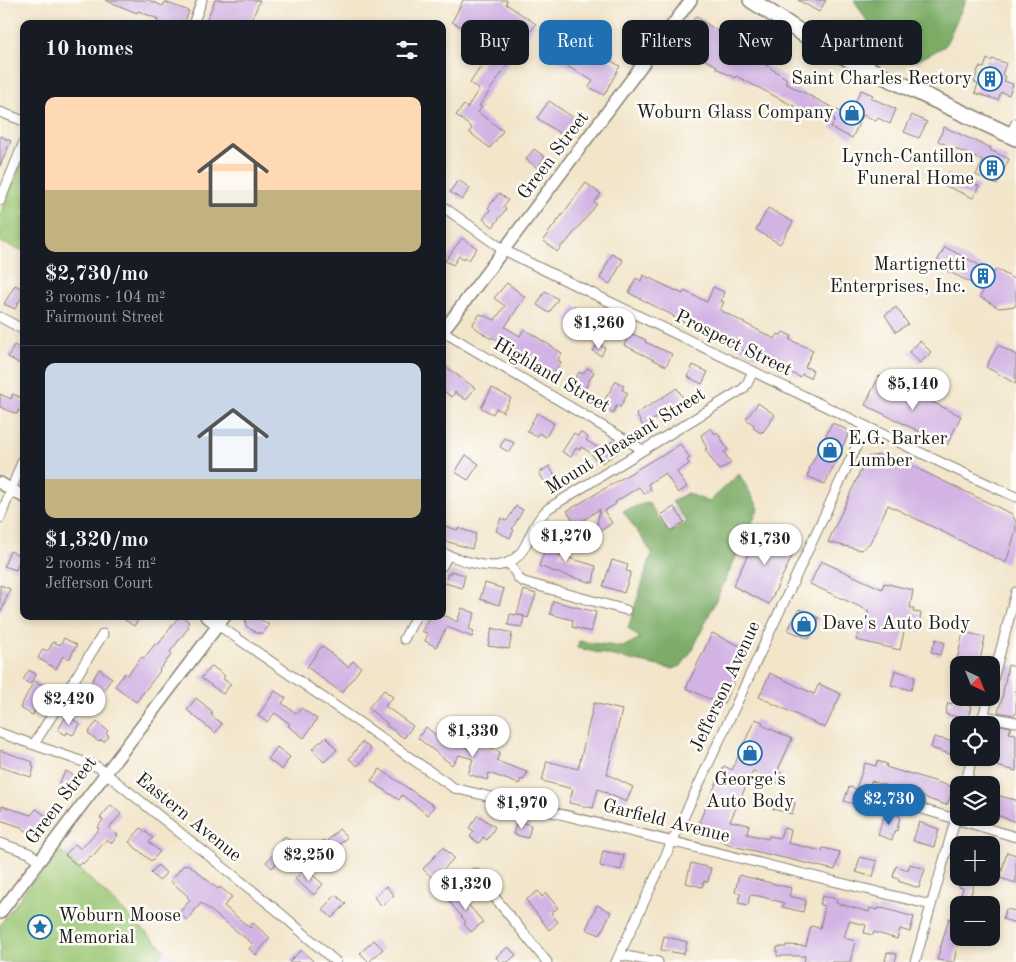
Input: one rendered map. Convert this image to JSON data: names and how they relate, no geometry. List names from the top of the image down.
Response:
{
  "streets": {
    "street": [
      "Green Street",
      "Prospect Street",
      "Highland Street",
      "Mount Pleasant Street",
      "Jefferson Avenue",
      "Eastern Avenue",
      "Garfield Avenue"
    ]
  },
  "crossings": [
    ["Green Street", "Prospect Street"],
    ["Green Street", "Eastern Avenue"],
    ["Green Street", "Garfield Avenue"],
    ["Prospect Street", "Mount Pleasant Street"],
    ["Prospect Street", "Jefferson Avenue"],
    ["Highland Street", "Mount Pleasant Street"],
    ["Jefferson Avenue", "Garfield Avenue"]
  ],
  "places": {
    "building": ["Saint Charles Rectory", "Lynch-Cantillon Funeral Home", "Martignetti Enterprises, Inc."],
    "shop": [
      "Woburn Glass Company",
      "E.G. Barker Lumber",
      "Dave's Auto Body",
      "George's Auto Body"
    ],
    "place": ["Woburn Moose Memorial"]
  },
  "north": "bottom right",
  "page": {
    "chip": [
      "Buy",
      "Rent",
      "Filters",
      "New",
      "Apartment"
    ],
    "heading": "10 homes",
    "list": [
      {
        "name": "$2,730/mo",
        "note": "3 rooms · 104 m² · Fairmount Street"
      },
      {
        "name": "$1,320/mo",
        "note": "2 rooms · 54 m² · Jefferson Court"
      }
    ],
    "price": [
      "$1,260",
      "$5,140",
      "$1,270",
      "$1,730",
      "$2,420",
      "$1,330",
      "$2,730",
      "$1,970",
      "$2,250",
      "$1,320"
    ],
    "map_buttons": ["+", "−"]
  }
}
